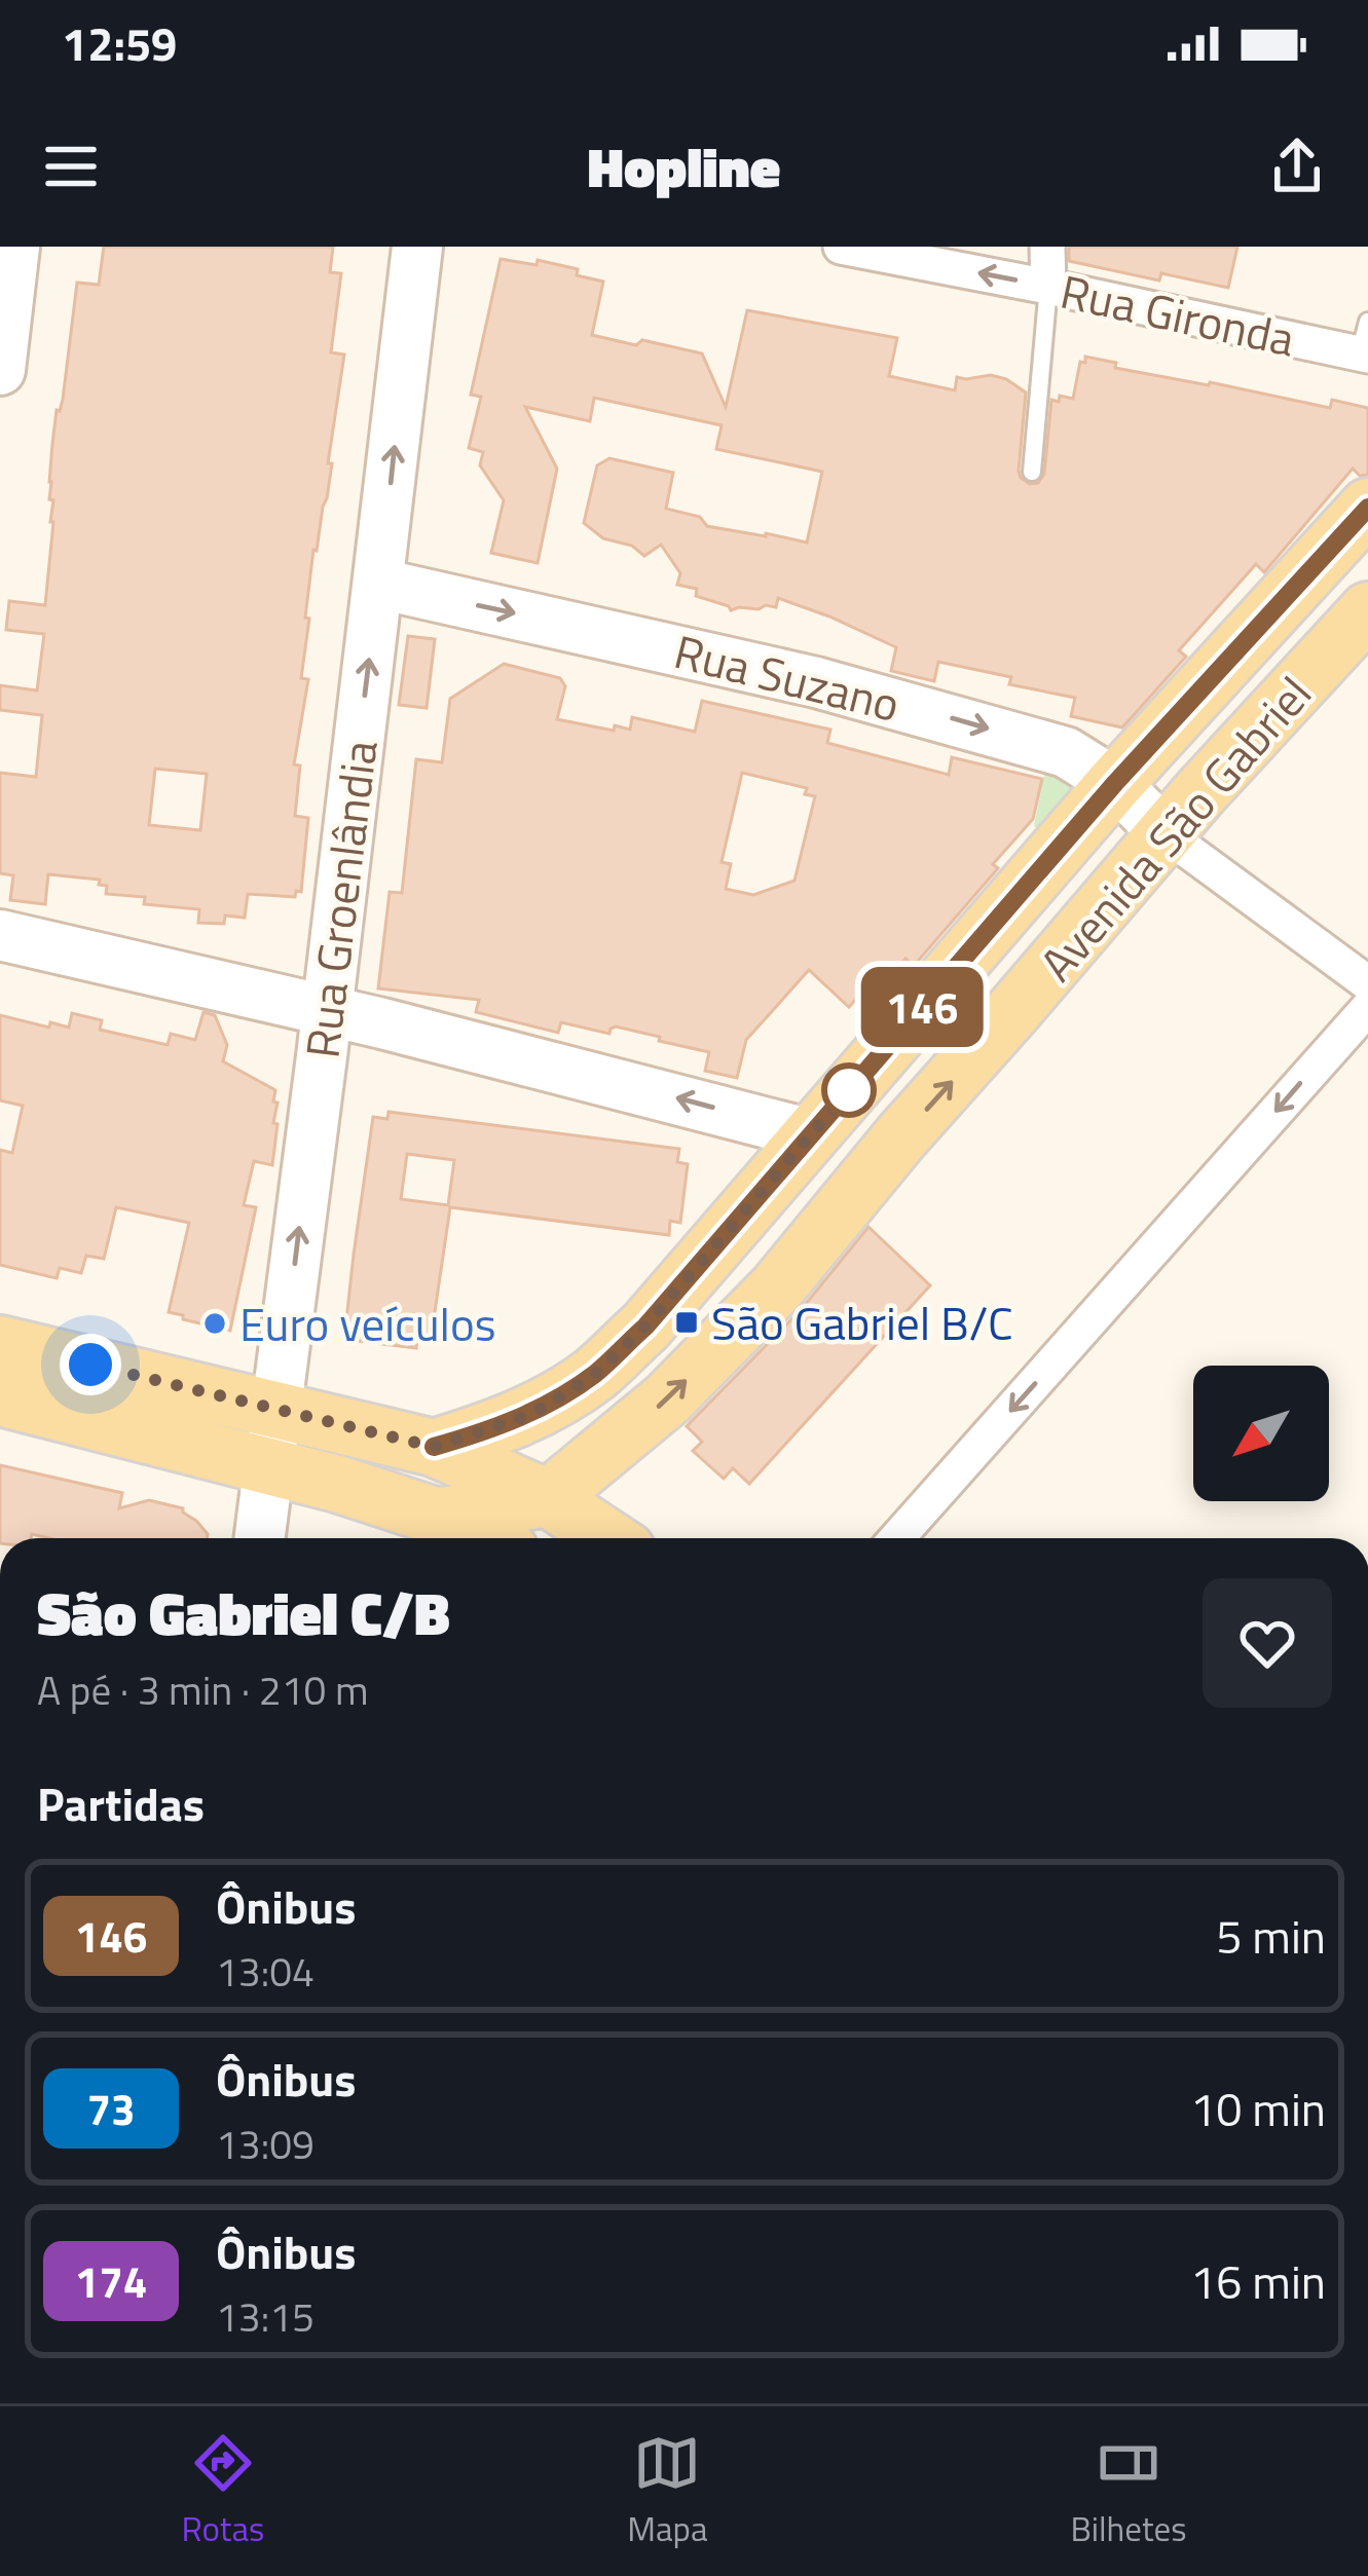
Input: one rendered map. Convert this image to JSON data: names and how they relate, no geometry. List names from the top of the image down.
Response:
{
  "streets": {
    "main road": ["Avenida São Gabriel"],
    "street": ["Rua Gironda", "Rua Suzano", "Rua Groenlândia"]
  },
  "crossings": [
    ["Rua Suzano", "Avenida São Gabriel"],
    ["Rua Suzano", "Rua Groenlândia"]
  ],
  "one_way": ["Rua Gironda", "Rua Groenlândia"],
  "places": {
    "transit": ["São Gabriel B/C"],
    "other": ["Euro veículos"]
  },
  "lines": ["bus line 146"],
  "north": "bottom left",
  "page": {
    "status": "12:59",
    "header": "Hopline",
    "on_map": "146",
    "heading": [
      ["São Gabriel C/B", "A pé · 3 min · 210 m"],
      "Partidas"
    ],
    "list": [
      {
        "mark": "146",
        "name": "Ônibus",
        "note": "13:04",
        "value": "5 min"
      },
      {
        "mark": "73",
        "name": "Ônibus",
        "note": "13:09",
        "value": "10 min"
      },
      {
        "mark": "174",
        "name": "Ônibus",
        "note": "13:15",
        "value": "16 min"
      }
    ],
    "tabs": ["Rotas", "Mapa", "Bilhetes"]
  }
}
